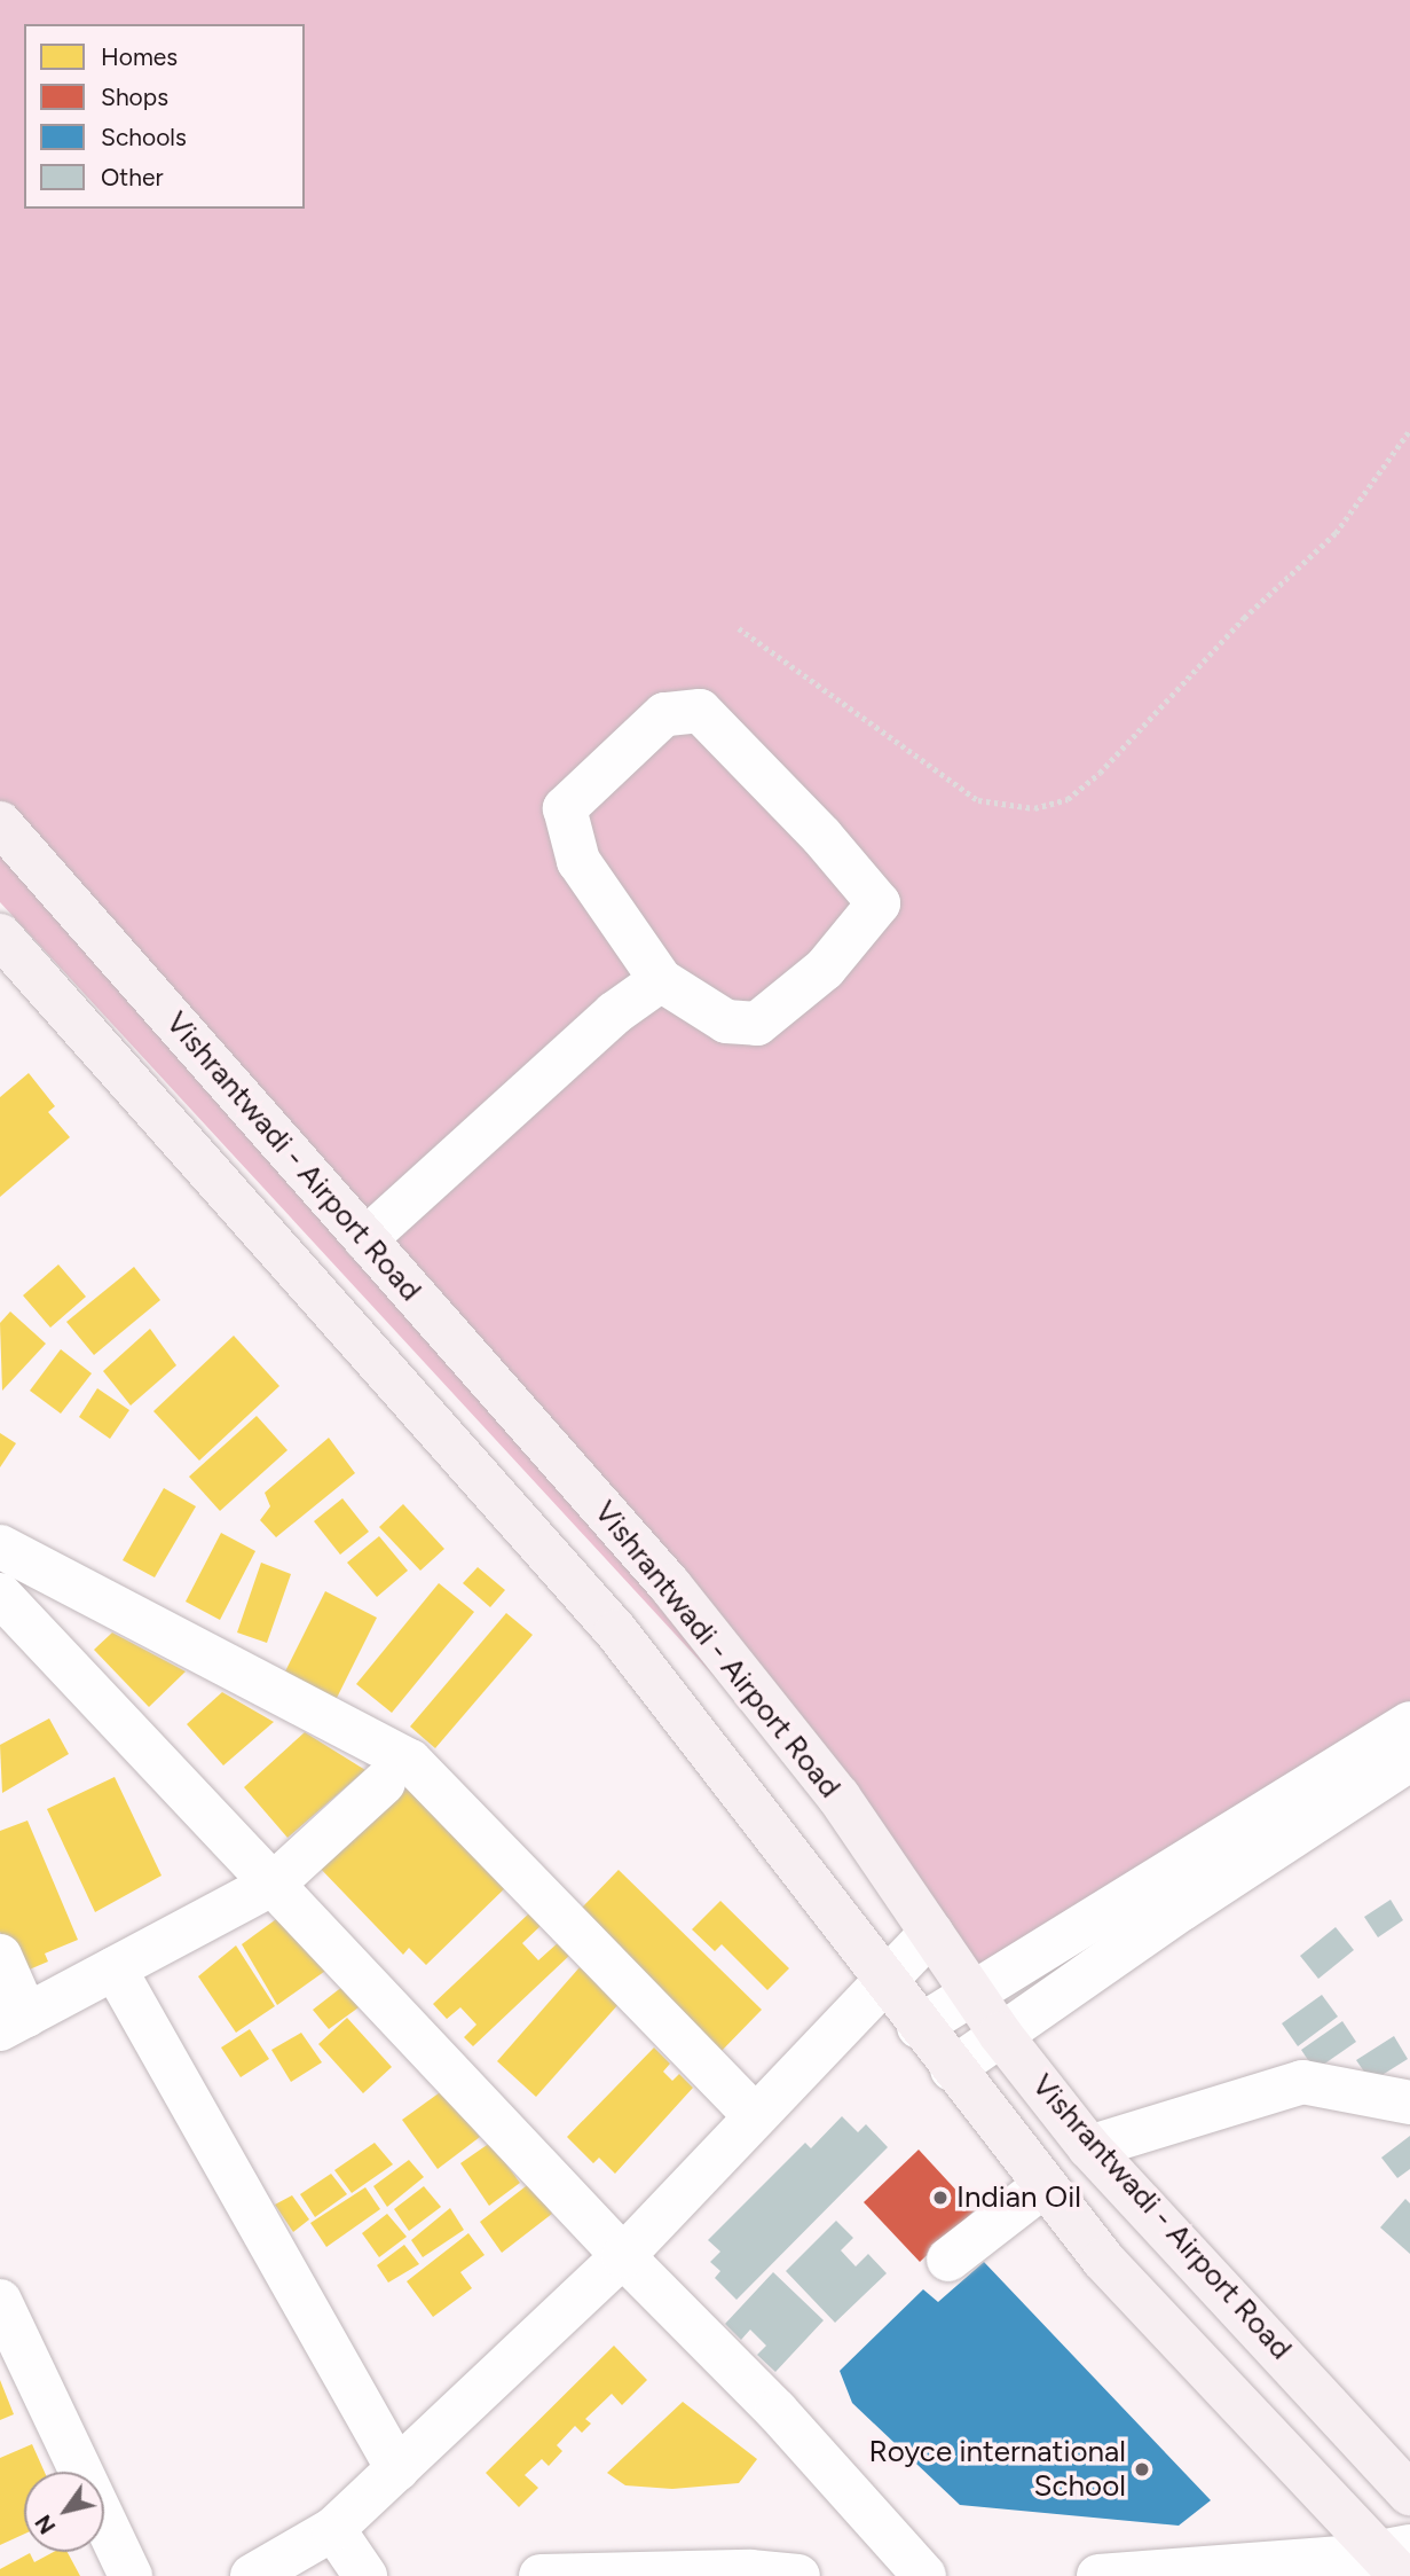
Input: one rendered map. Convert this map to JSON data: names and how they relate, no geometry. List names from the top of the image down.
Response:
{
  "streets": {
    "main road": ["Vishrantwadi - Airport Road"]
  },
  "places": ["Indian Oil", "Royce international School"],
  "legend": [
    "Homes",
    "Shops",
    "Schools",
    "Other"
  ],
  "north": "bottom left"
}
